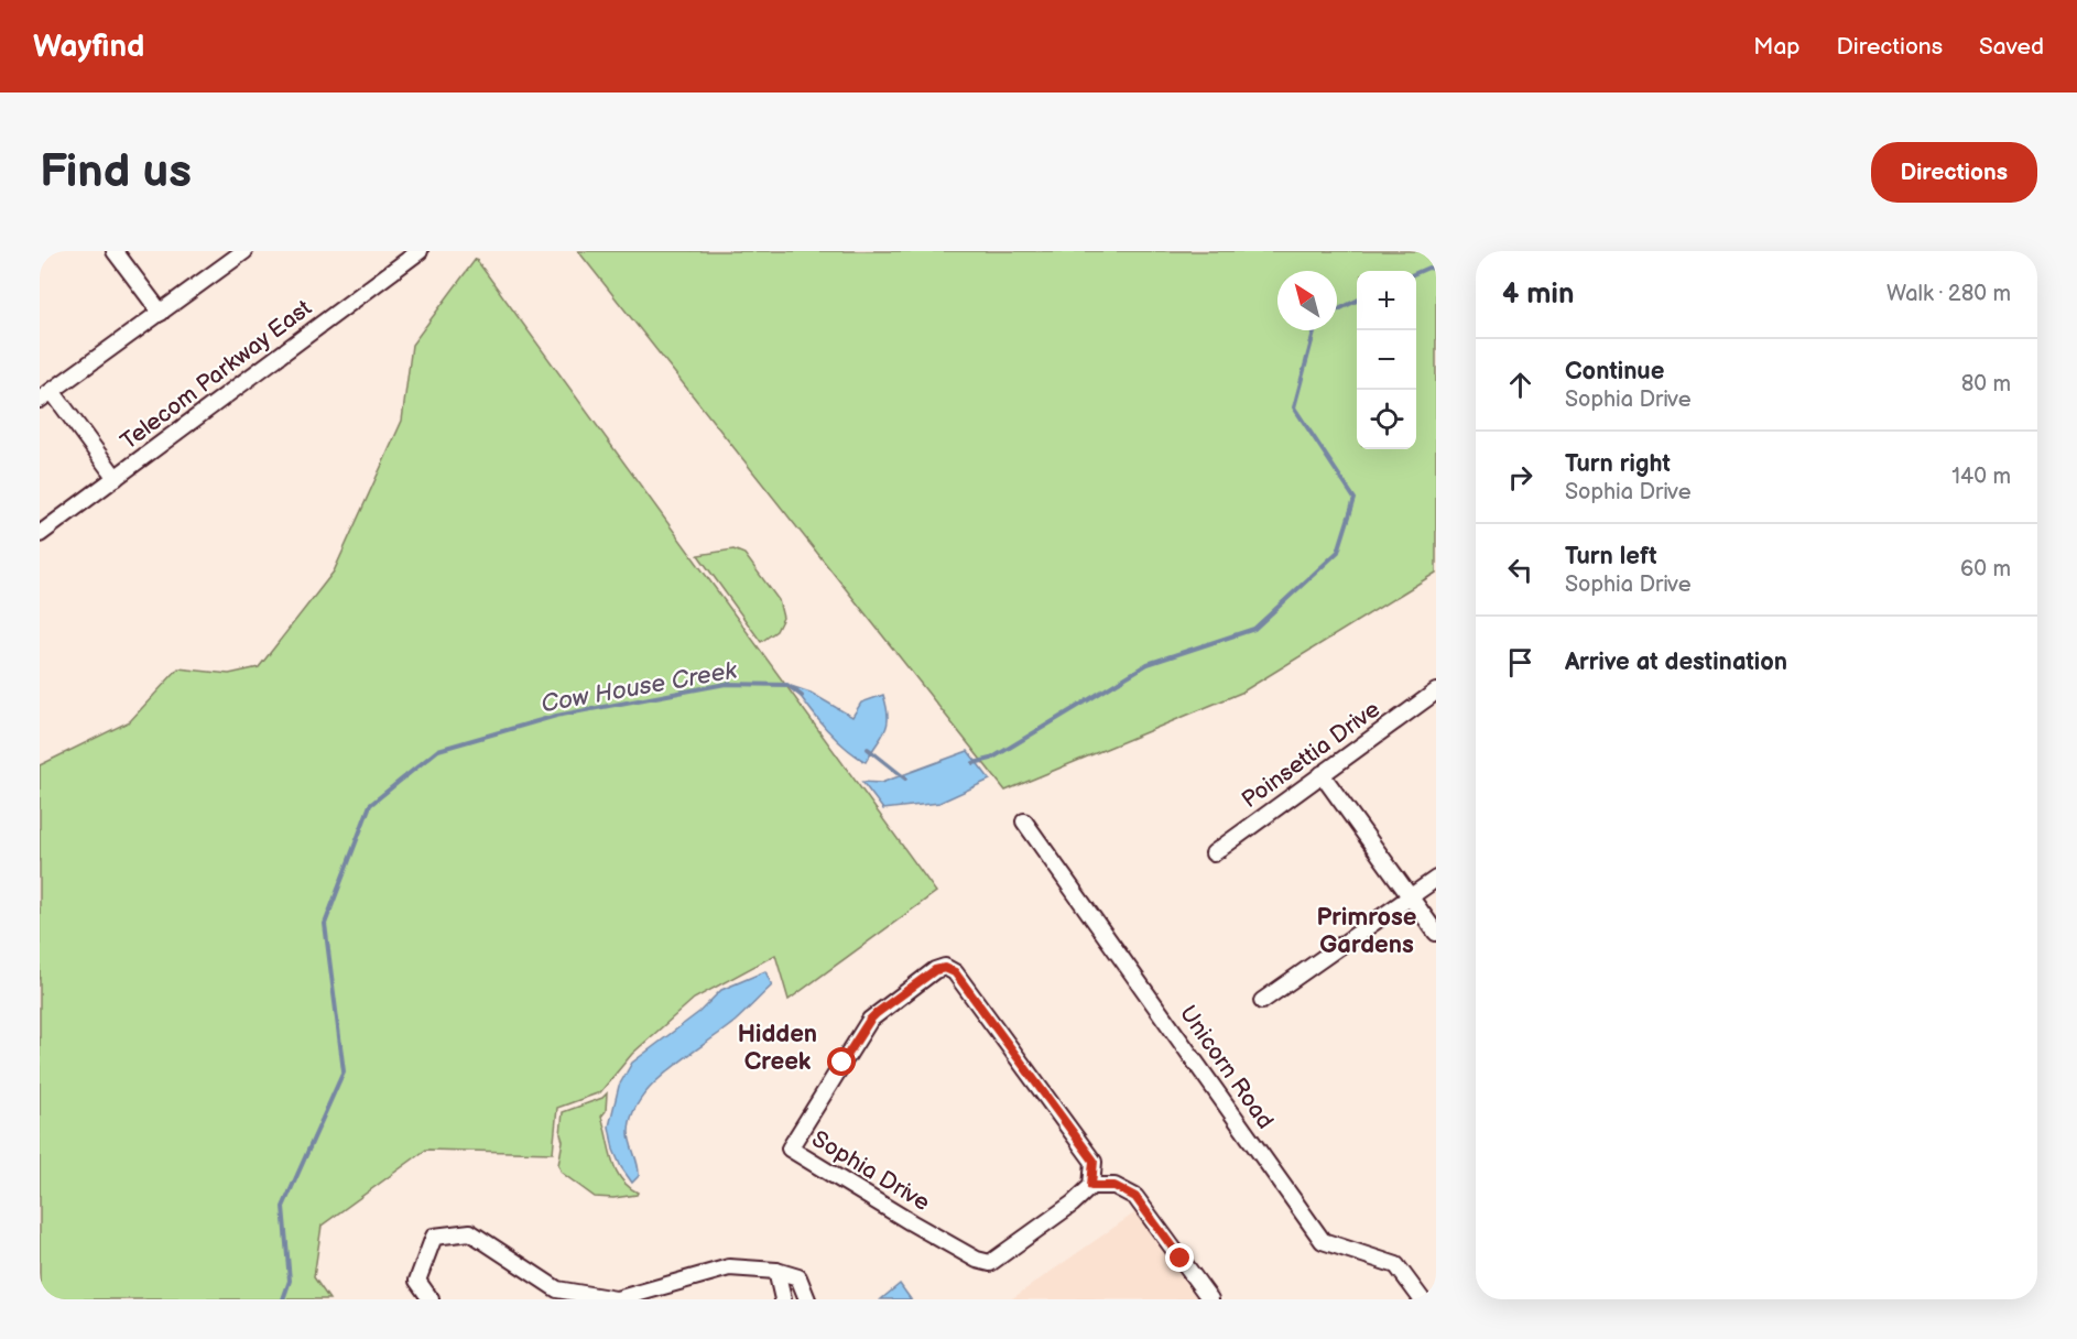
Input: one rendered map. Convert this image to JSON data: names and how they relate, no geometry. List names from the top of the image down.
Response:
{
  "streets": {
    "street": [
      "Telecom Parkway East",
      "Poinsettia Drive",
      "Unicorn Road",
      "Sophia Drive"
    ]
  },
  "districts": ["Primrose Gardens", "Hidden Creek"],
  "water": ["Cow House Creek"],
  "north": "top left",
  "page": {
    "header": "Wayfind",
    "nav": ["Map", "Directions", "Saved"],
    "buttons": "Directions",
    "title": "Find us",
    "heading": ["4 min", "Walk · 280 m"],
    "map_buttons": ["+", "−"],
    "list": [
      ["Continue", "Sophia Drive", "80 m"],
      ["Turn right", "Sophia Drive", "140 m"],
      ["Turn left", "Sophia Drive", "60 m"],
      "Arrive at destination"
    ]
  }
}
